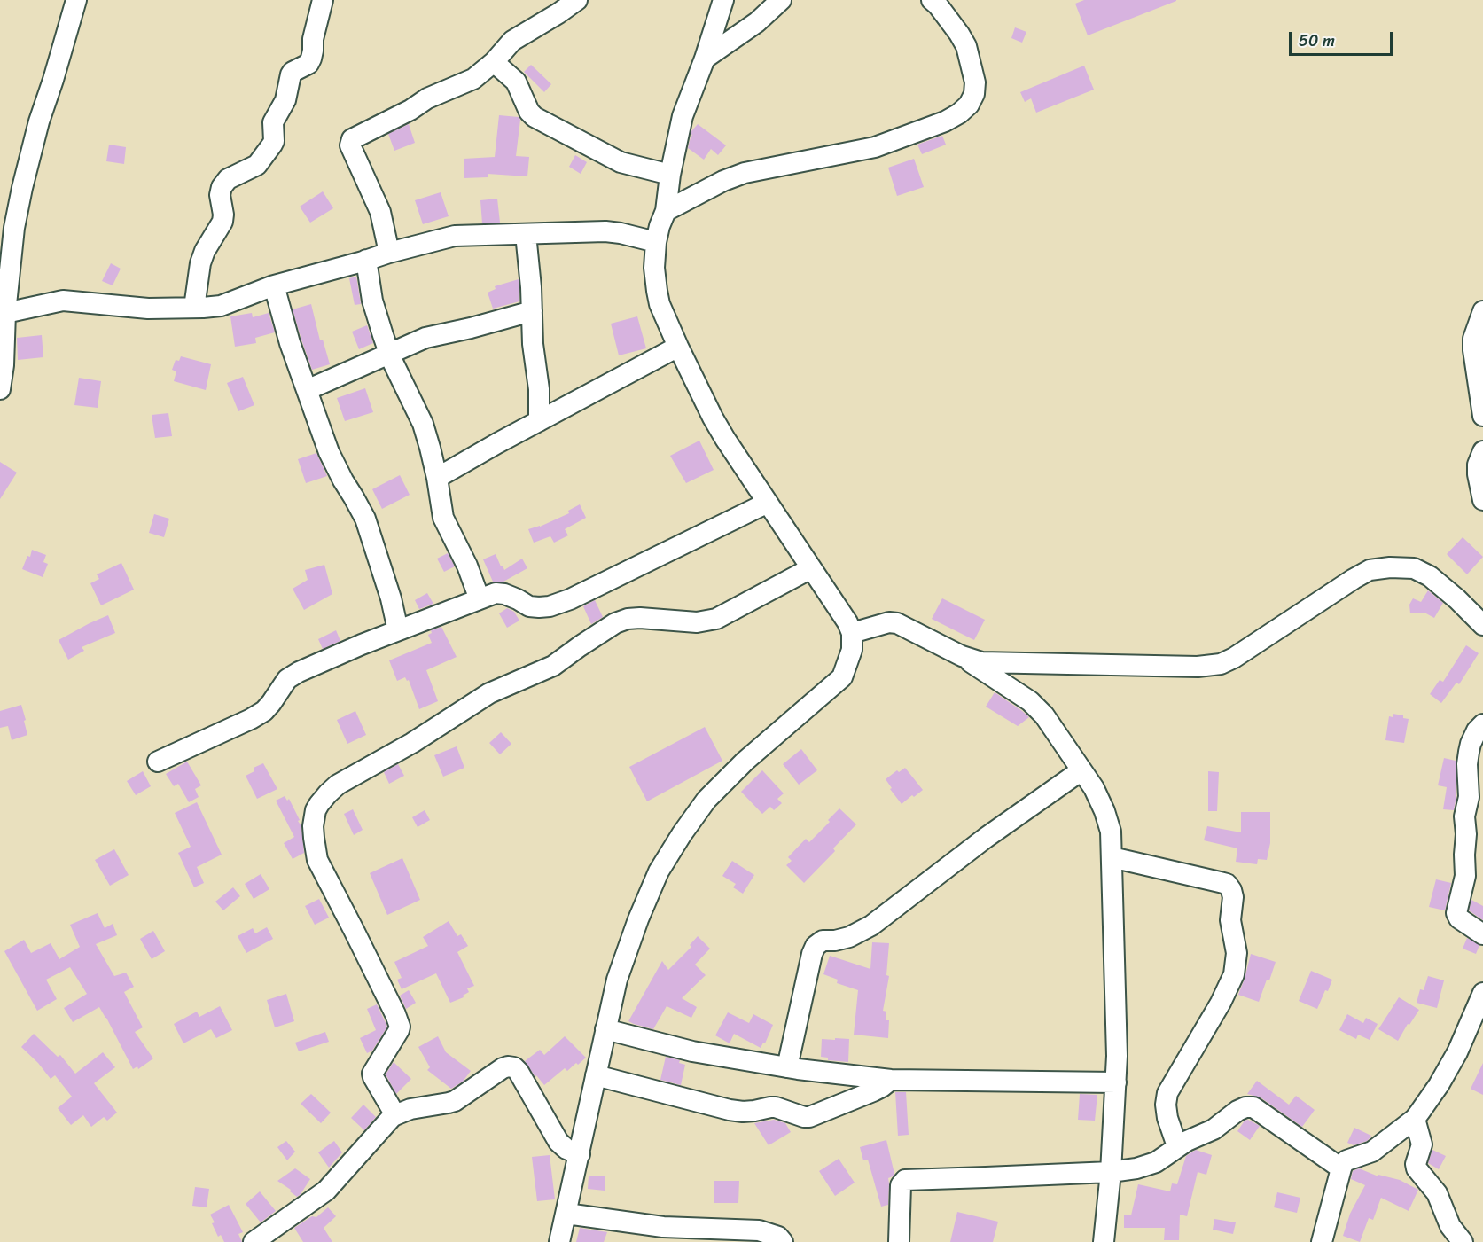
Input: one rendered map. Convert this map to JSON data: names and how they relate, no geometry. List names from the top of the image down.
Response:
{
  "scale_bar": "50 m"
}
